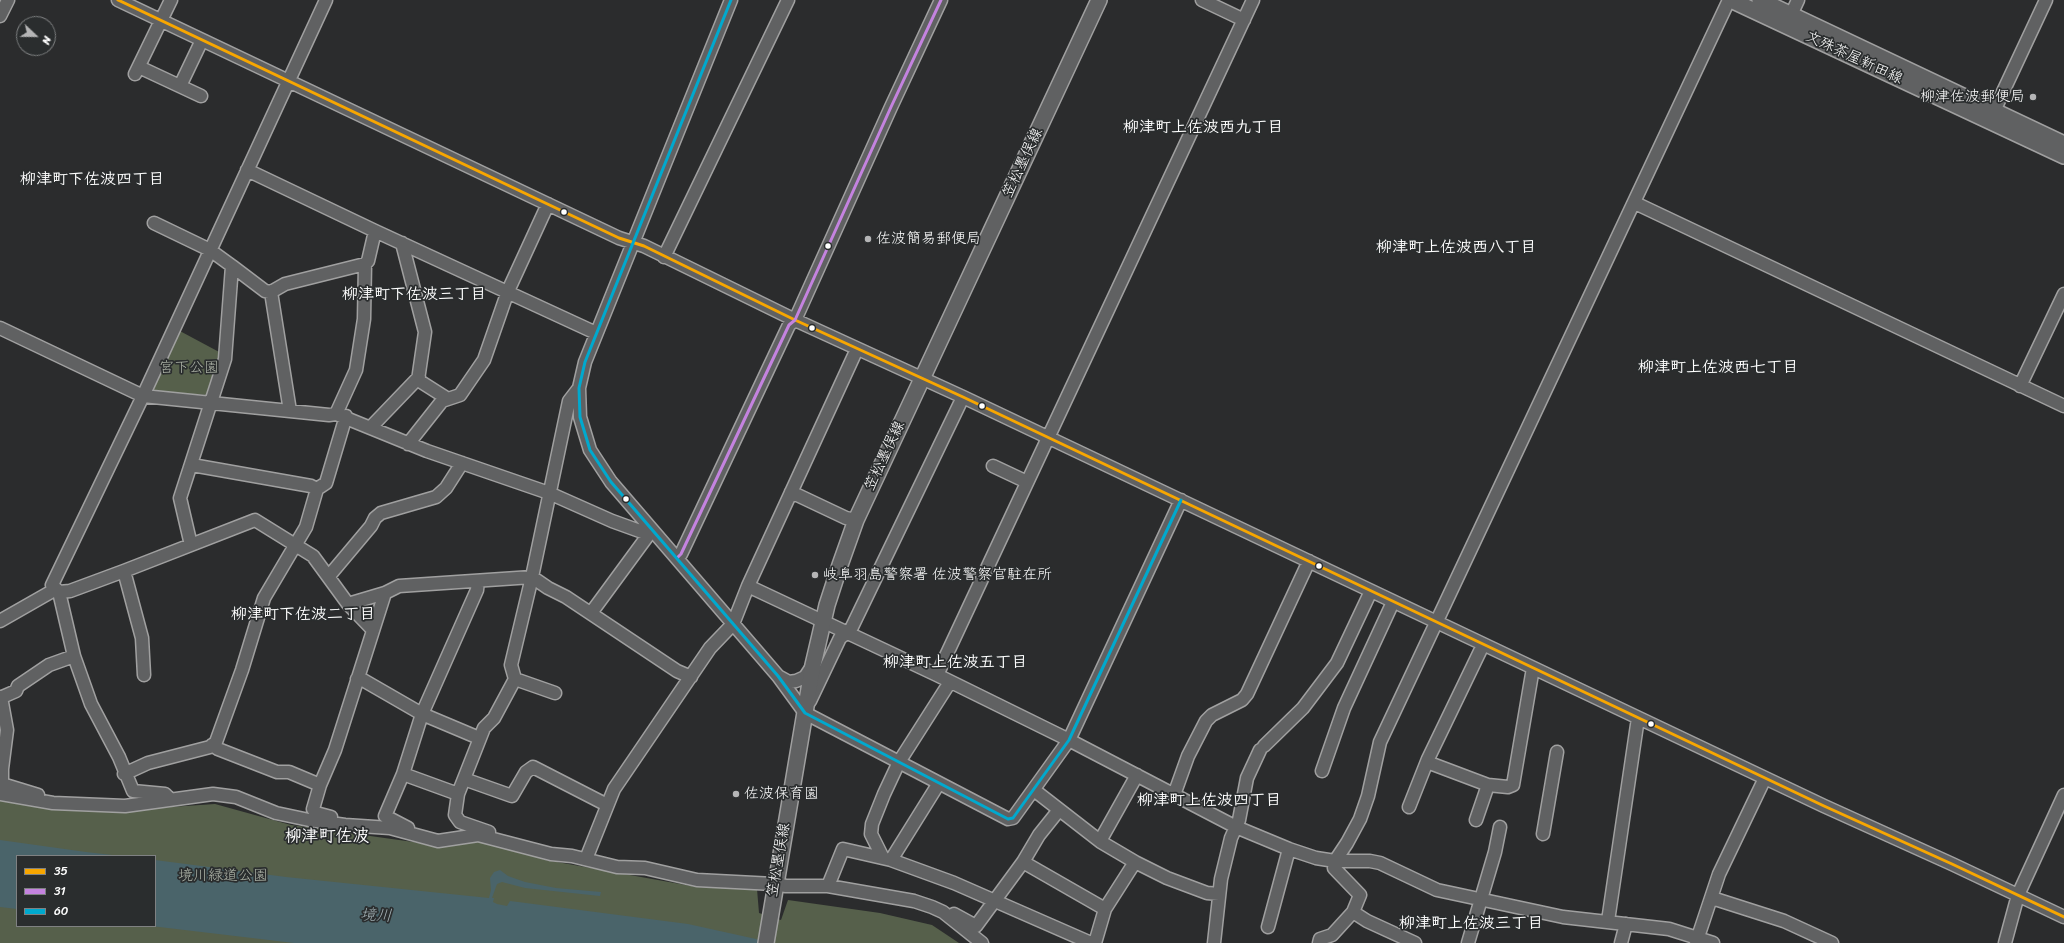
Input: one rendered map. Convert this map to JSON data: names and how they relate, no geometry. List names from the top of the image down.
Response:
{
  "streets": {
    "main road": ["文殊茶屋新田線", "笠松墨俣線"]
  },
  "districts": [
    "柳津町上佐波西九丁目",
    "柳津町下佐波四丁目",
    "柳津町上佐波西八丁目",
    "柳津町下佐波三丁目",
    "柳津町上佐波西七丁目",
    "柳津町下佐波二丁目",
    "柳津町上佐波五丁目",
    "柳津町上佐波四丁目",
    "柳津町佐波",
    "柳津町上佐波三丁目"
  ],
  "water": ["境川"],
  "parks": ["宮下公園", "境川緑道公園"],
  "places": [
    "柳津佐波郵便局",
    "佐波簡易郵便局",
    "岐阜羽島警察署 佐波警察官駐在所",
    "佐波保育園"
  ],
  "lines": ["transit line 35", "transit line 31", "transit line 60"],
  "legend": ["35", "31", "60"],
  "north": "right"
}
